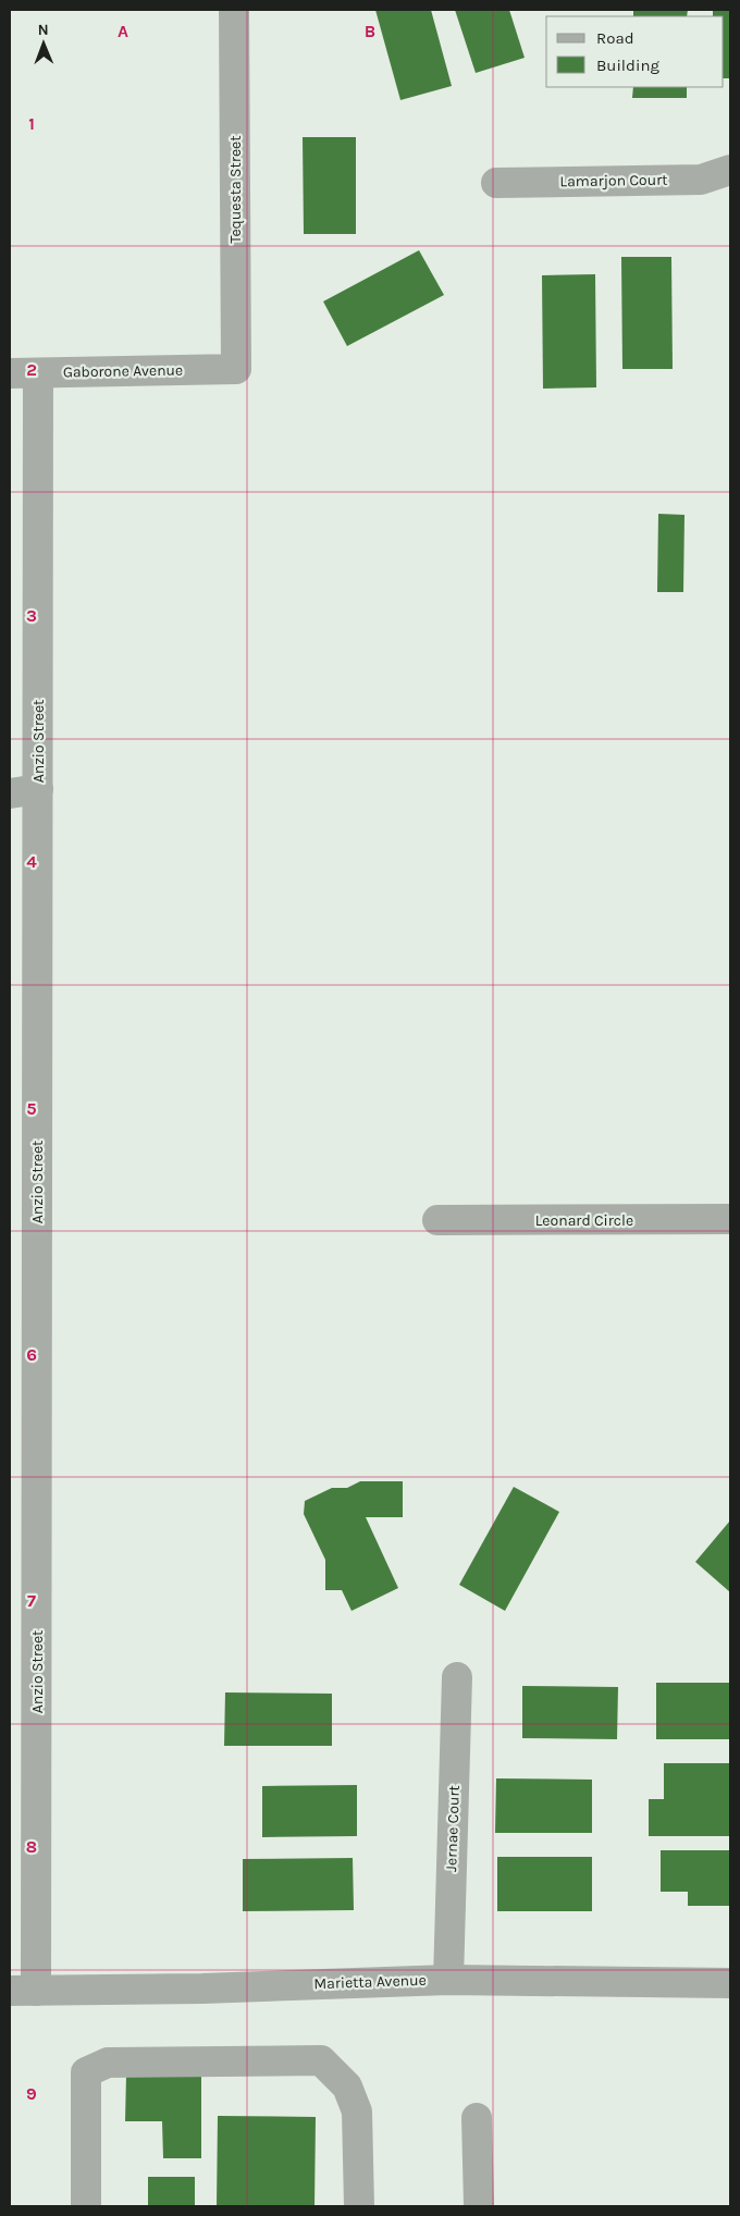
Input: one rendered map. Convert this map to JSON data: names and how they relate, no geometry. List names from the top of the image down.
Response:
{
  "streets": {
    "street": [
      "Lamarjon Court",
      "Tequesta Street",
      "Gaborone Avenue",
      "Anzio Street",
      "Leonard Circle",
      "Jernae Court",
      "Marietta Avenue"
    ]
  },
  "crossings": [
    ["Tequesta Street", "Gaborone Avenue"],
    ["Gaborone Avenue", "Anzio Street"],
    ["Anzio Street", "Marietta Avenue"],
    ["Jernae Court", "Marietta Avenue"]
  ],
  "legend": ["Road", "Building"],
  "north": "top",
  "grid": {
    "columns": ["A", "B"],
    "rows": [
      "1",
      "2",
      "3",
      "4",
      "5",
      "6",
      "7",
      "8",
      "9"
    ]
  }
}
